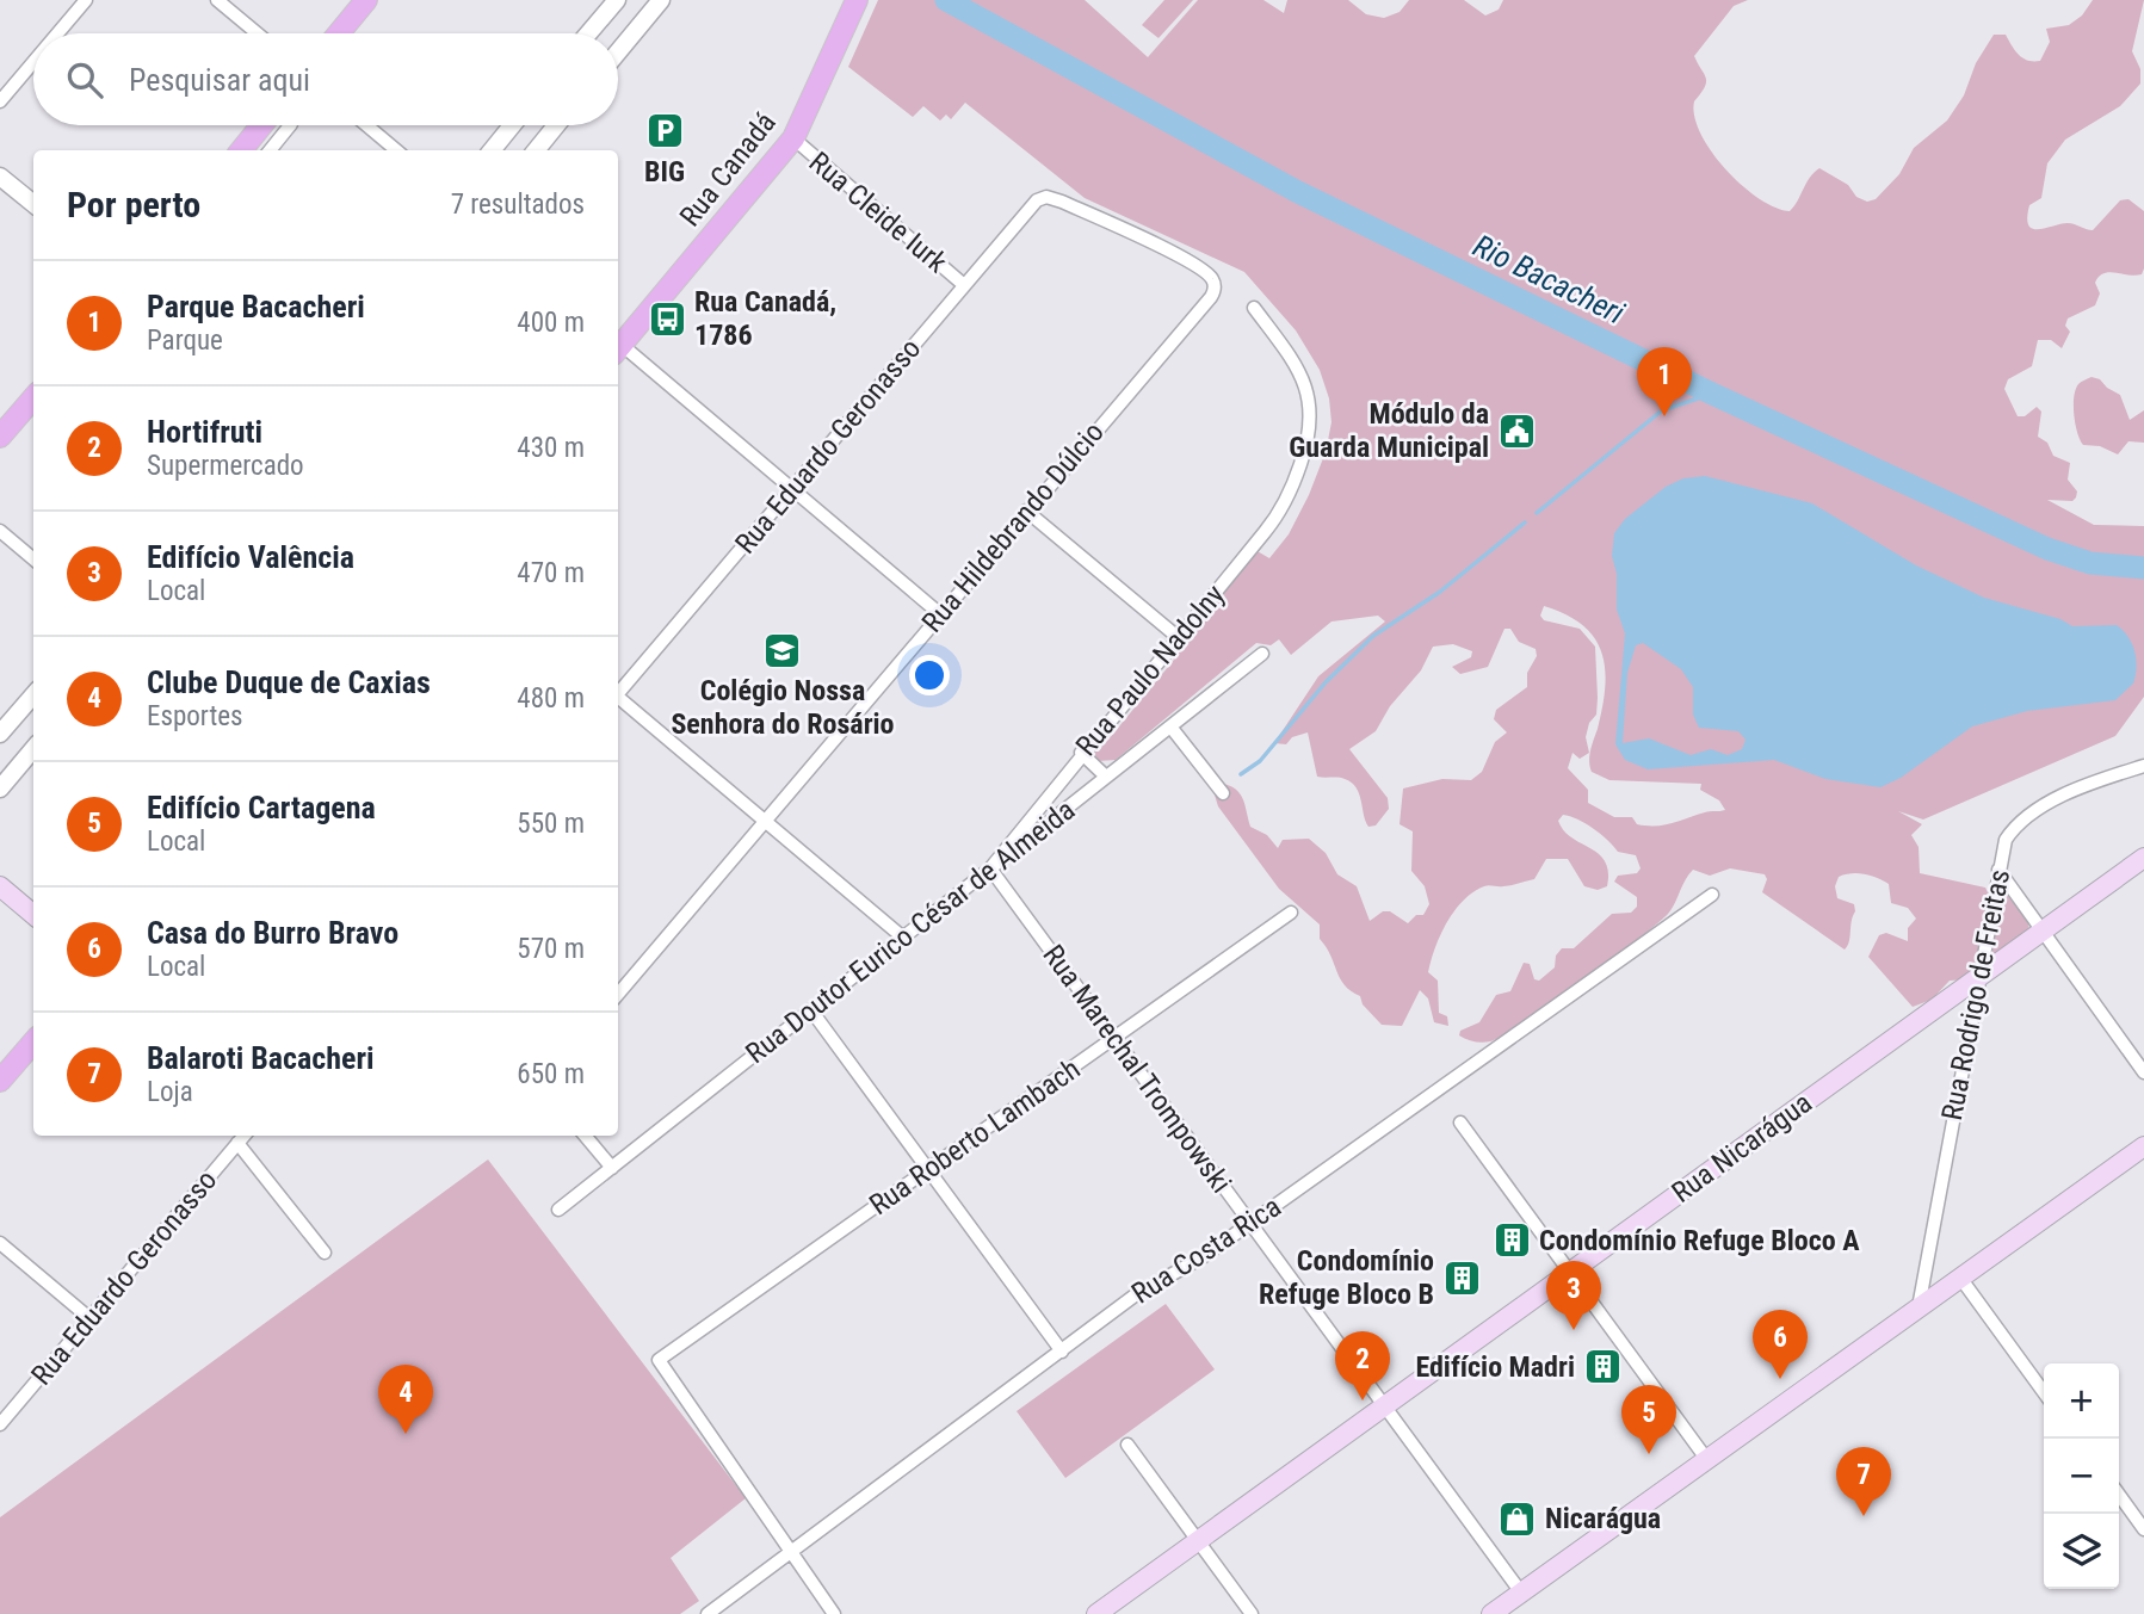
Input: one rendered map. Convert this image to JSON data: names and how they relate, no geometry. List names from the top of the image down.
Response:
{
  "streets": {
    "main road": ["Rua Canadá", "Rua Nicarágua"],
    "street": [
      "Rua Cleide Iurk",
      "Rua Eduardo Geronasso",
      "Rua Hildebrando Dúlcio",
      "Rua Paulo Nadolny",
      "Rua Doutor Eurico César de Almeida",
      "Rua Rodrigo de Freitas",
      "Rua Marechal Trompowski",
      "Rua Roberto Lambach",
      "Rua Costa Rica"
    ]
  },
  "crossings": [
    ["Rua Canadá", "Rua Cleide Iurk"],
    ["Rua Cleide Iurk", "Rua Eduardo Geronasso"],
    ["Rua Eduardo Geronasso", "Rua Hildebrando Dúlcio"],
    ["Rua Paulo Nadolny", "Rua Doutor Eurico César de Almeida"],
    ["Rua Paulo Nadolny", "Rua Marechal Trompowski"],
    ["Rua Doutor Eurico César de Almeida", "Rua Marechal Trompowski"],
    ["Rua Rodrigo de Freitas", "Rua Nicarágua"],
    ["Rua Marechal Trompowski", "Rua Roberto Lambach"],
    ["Rua Marechal Trompowski", "Rua Nicarágua"],
    ["Rua Marechal Trompowski", "Rua Costa Rica"],
    ["Rua Roberto Lambach", "Rua Costa Rica"]
  ],
  "water": ["Rio Bacacheri"],
  "places": {
    "parking": ["BIG"],
    "bus stop": ["Rua Canadá, 1786"],
    "public building": ["Módulo da Guarda Municipal"],
    "school or university": ["Colégio Nossa Senhora do Rosário"],
    "building": ["Condomínio Refuge Bloco A", "Condomínio Refuge Bloco B", "Edifício Madri"],
    "shop": ["Nicarágua"]
  },
  "page": {
    "search": "Pesquisar aqui",
    "heading": ["Por perto", "7 resultados"],
    "list": [
      {
        "mark": "1",
        "name": "Parque Bacacheri",
        "note": "Parque",
        "value": "400 m"
      },
      {
        "mark": "2",
        "name": "Hortifruti",
        "note": "Supermercado",
        "value": "430 m"
      },
      {
        "mark": "3",
        "name": "Edifício Valência",
        "note": "Local",
        "value": "470 m"
      },
      {
        "mark": "4",
        "name": "Clube Duque de Caxias",
        "note": "Esportes",
        "value": "480 m"
      },
      {
        "mark": "5",
        "name": "Edifício Cartagena",
        "note": "Local",
        "value": "550 m"
      },
      {
        "mark": "6",
        "name": "Casa do Burro Bravo",
        "note": "Local",
        "value": "570 m"
      },
      {
        "mark": "7",
        "name": "Balaroti Bacacheri",
        "note": "Loja",
        "value": "650 m"
      }
    ],
    "pins": [
      "1",
      "3",
      "6",
      "2",
      "4",
      "5",
      "7"
    ],
    "map_buttons": ["+", "−"]
  }
}
